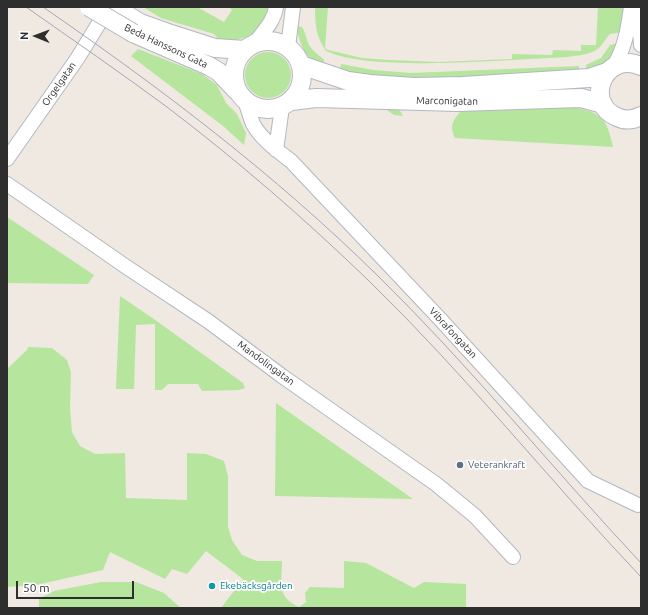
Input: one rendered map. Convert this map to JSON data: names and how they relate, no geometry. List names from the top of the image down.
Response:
{
  "streets": {
    "street": [
      "Beda Hanssons Gata",
      "Orgelgatan",
      "Marconigatan",
      "Vibrafongatan",
      "Mandolingatan"
    ]
  },
  "crossings": [
    ["Beda Hanssons Gata", "Marconigatan"],
    ["Beda Hanssons Gata", "Vibrafongatan"],
    ["Marconigatan", "Vibrafongatan"]
  ],
  "places": ["Veterankraft", "Ekebäcksgården"],
  "scale_bar": "50 m",
  "north": "left"
}
